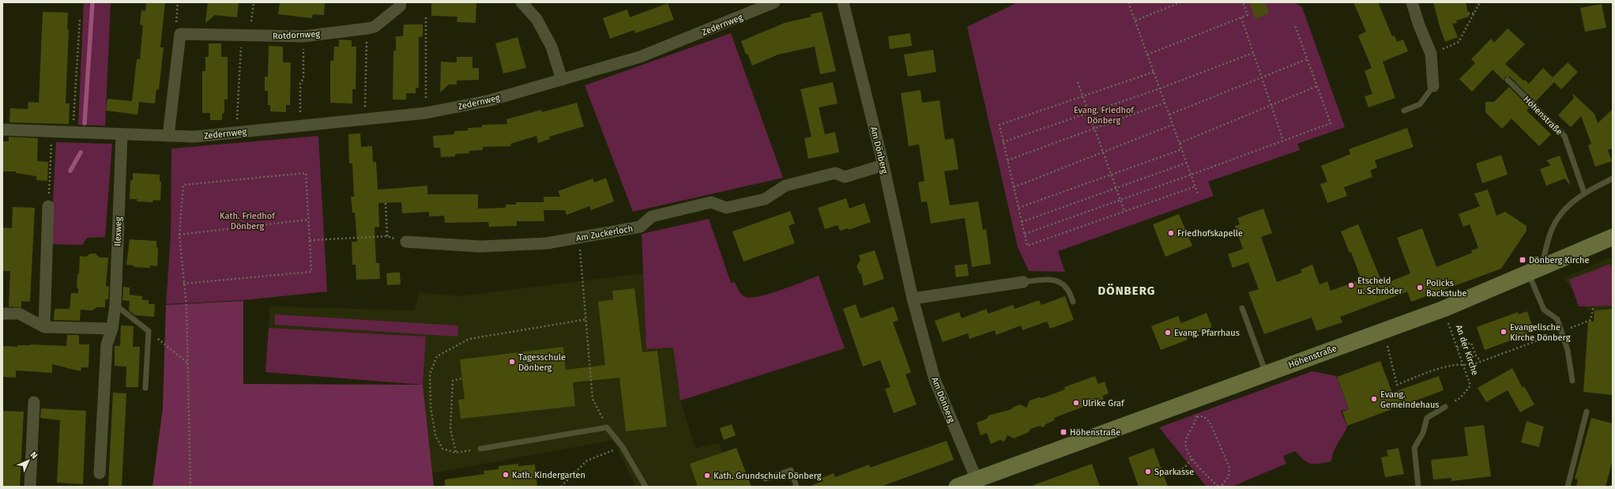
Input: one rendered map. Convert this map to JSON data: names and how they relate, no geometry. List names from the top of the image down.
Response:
{
  "streets": {
    "street": [
      "Zedernweg",
      "Rotdornweg",
      "Höhenstraße",
      "Am Dönberg",
      "Ilexweg",
      "Am Zuckerloch"
    ],
    "path": ["An der Kirche"]
  },
  "crossings": [
    ["Zedernweg", "Ilexweg"],
    ["Höhenstraße", "Am Dönberg"],
    ["Höhenstraße", "An der Kirche"],
    ["Am Dönberg", "Am Zuckerloch"]
  ],
  "districts": ["DÖNBERG"],
  "parks": ["Evang. Friedhof Dönberg", "Kath. Friedhof Dönberg"],
  "places": {
    "other": [
      "Friedhofskapelle",
      "Etscheid u. Schröder",
      "Policks Backstube",
      "Evangelische Kirche Dönberg",
      "Evang. Pfarrhaus",
      "Tagesschule Dönberg",
      "Evang. Gemeindehaus",
      "Ulrike Graf",
      "Sparkasse",
      "Kath. Kindergarten",
      "Kath. Grundschule Dönberg"
    ],
    "transit": ["Dönberg Kirche", "Höhenstraße"]
  },
  "north": "top right"
}
